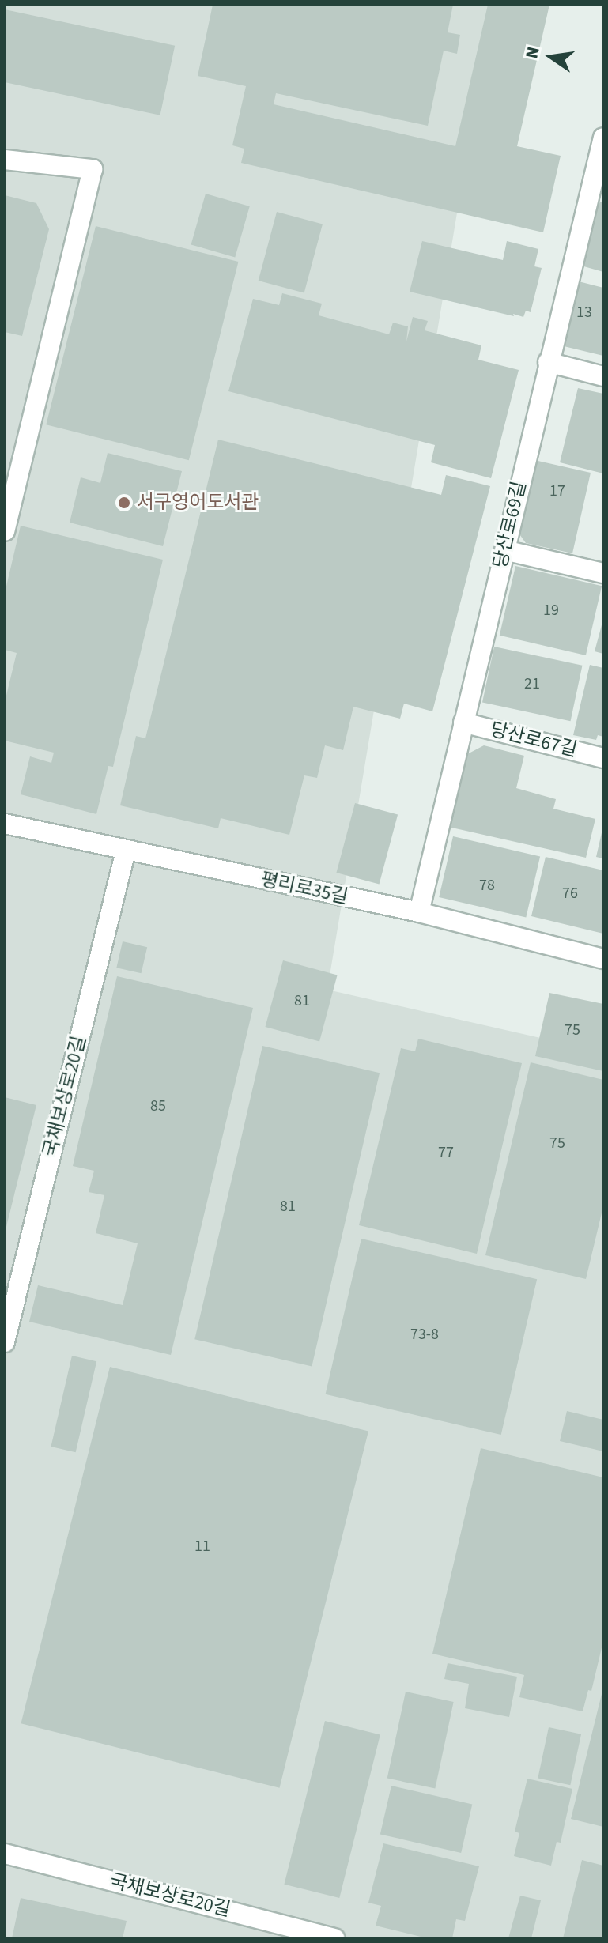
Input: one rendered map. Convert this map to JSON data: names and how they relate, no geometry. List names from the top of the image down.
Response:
{
  "streets": {
    "street": [
      "당산로69길",
      "당산로67길",
      "평리로35길",
      "국채보상로20길"
    ]
  },
  "crossings": [
    ["당산로69길", "당산로67길"],
    ["당산로69길", "평리로35길"],
    ["평리로35길", "국채보상로20길"]
  ],
  "places": ["서구영어도서관"],
  "house_numbers": [
    "13",
    "17",
    "19",
    "21",
    "78",
    "76",
    "81",
    "75",
    "85",
    "75",
    "77",
    "81",
    "73-8",
    "11"
  ],
  "north": "left"
}
